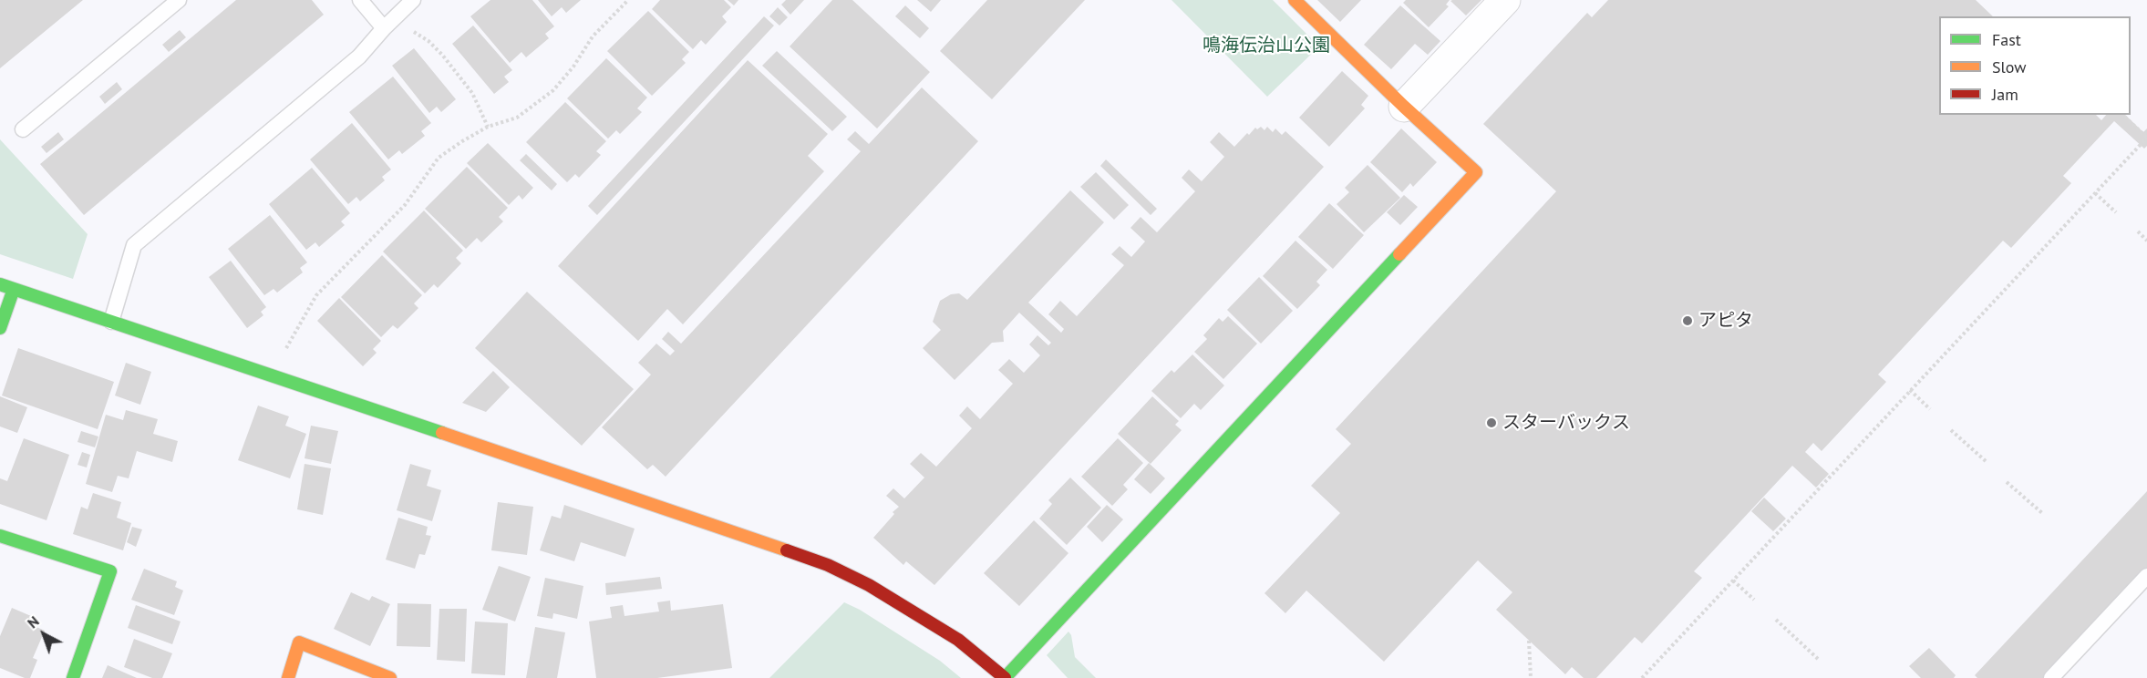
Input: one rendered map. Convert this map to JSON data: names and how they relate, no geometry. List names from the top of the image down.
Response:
{
  "parks": ["鳴海伝治山公園"],
  "places": ["アピタ", "スターバックス"],
  "legend": ["Fast", "Slow", "Jam"],
  "north": "top left"
}
